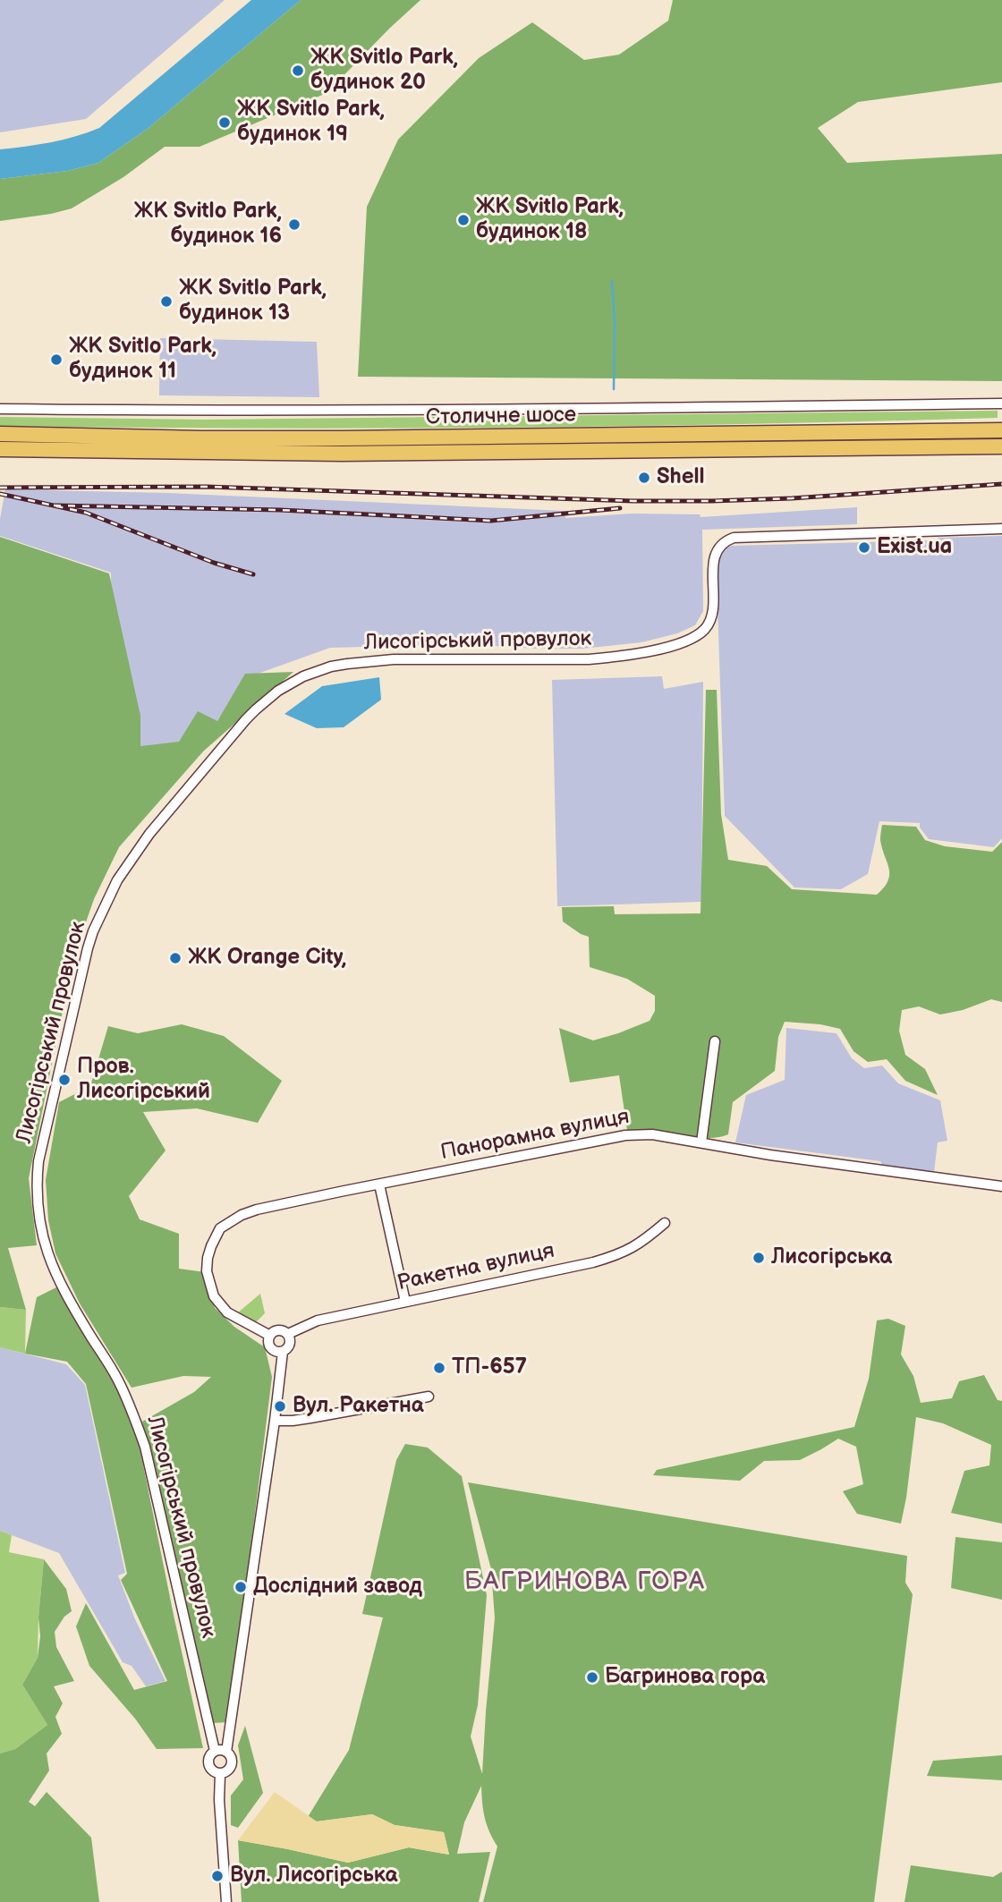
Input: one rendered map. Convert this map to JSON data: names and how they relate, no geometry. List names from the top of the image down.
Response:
{
  "streets": {
    "highway": ["Столичне шосе"],
    "street": ["Лисогірський провулок", "Панорамна вулиця", "Ракетна вулиця"]
  },
  "crossings": [
    ["Панорамна вулиця", "Ракетна вулиця"]
  ],
  "districts": ["БАГРИНОВА ГОРА"],
  "places": [
    "ЖК Svitlo Park, будинок 20",
    "ЖК Svitlo Park, будинок 19",
    "ЖК Svitlo Park, будинок 18",
    "ЖК Svitlo Park, будинок 16",
    "ЖК Svitlo Park, будинок 13",
    "ЖК Svitlo Park, будинок 11",
    "Shell",
    "Exist.ua",
    "ЖК Orange City,",
    "Пров. Лисогірський",
    "Лисогірська",
    "ТП-657",
    "Вул. Ракетна",
    "Дослідний завод",
    "Багринова гора",
    "Вул. Лисогірська"
  ]
}
